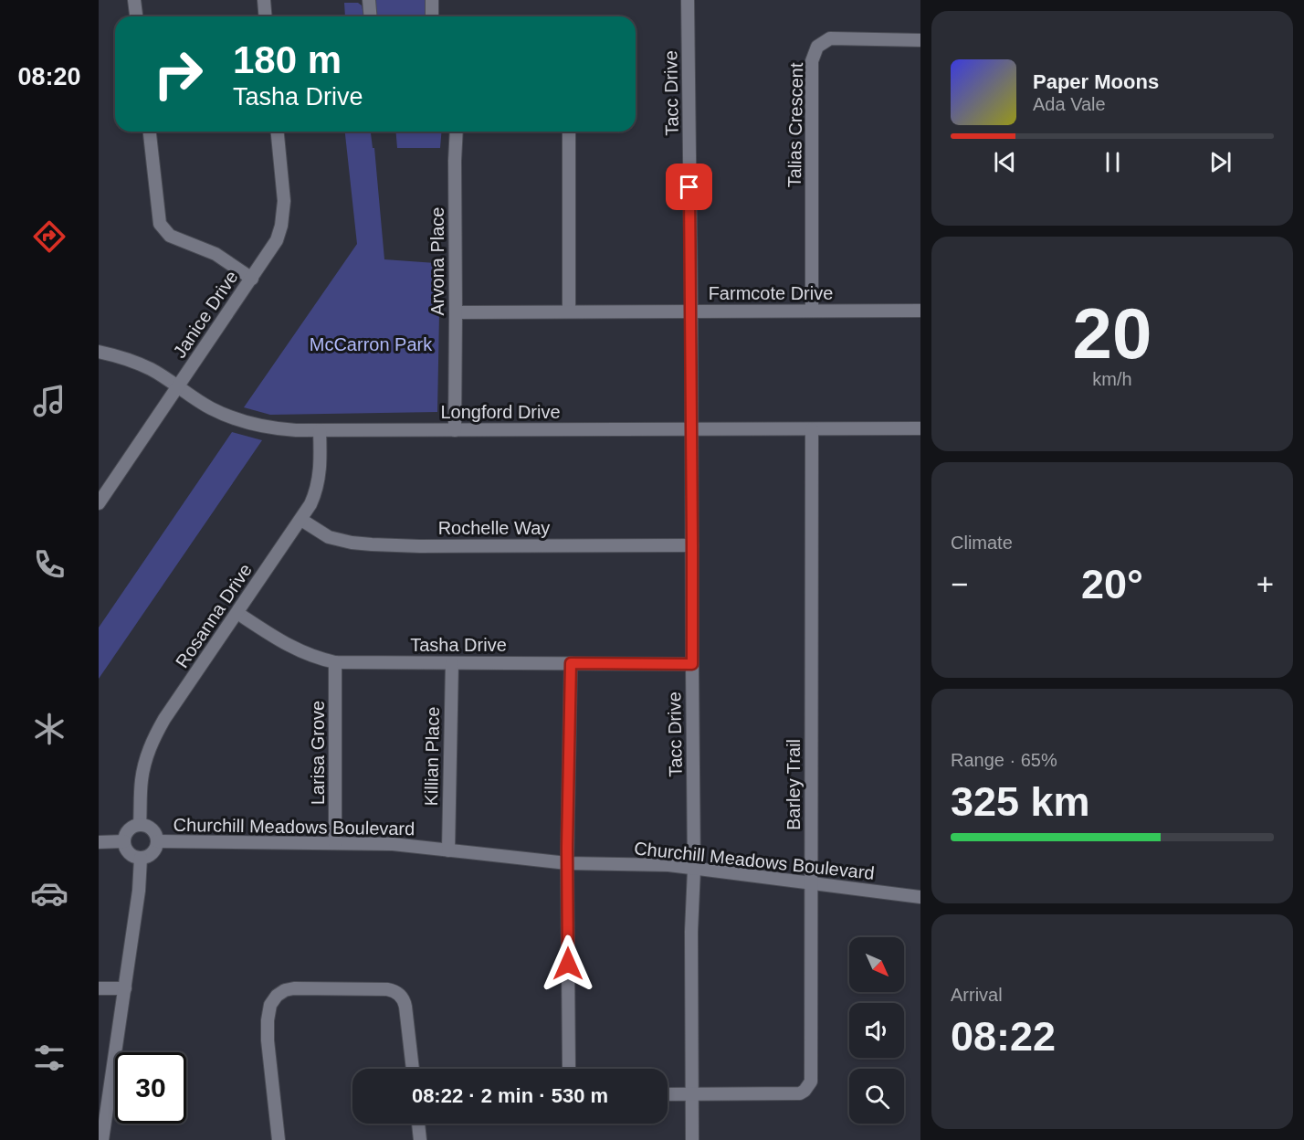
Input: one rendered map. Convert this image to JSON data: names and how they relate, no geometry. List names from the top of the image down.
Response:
{
  "streets": {
    "street": [
      "Tacc Drive",
      "Talias Crescent",
      "Arvona Place",
      "Farmcote Drive",
      "Janice Drive",
      "Longford Drive",
      "Rochelle Way",
      "Rosanna Drive",
      "Tasha Drive",
      "Larisa Grove",
      "Killian Place",
      "Barley Trail",
      "Churchill Meadows Boulevard"
    ]
  },
  "crossings": [
    ["Tacc Drive", "Farmcote Drive"],
    ["Tacc Drive", "Longford Drive"],
    ["Tacc Drive", "Rochelle Way"],
    ["Tacc Drive", "Tasha Drive"],
    ["Tacc Drive", "Barley Trail"],
    ["Tacc Drive", "Churchill Meadows Boulevard"],
    ["Talias Crescent", "Farmcote Drive"],
    ["Arvona Place", "Farmcote Drive"],
    ["Arvona Place", "Longford Drive"],
    ["Janice Drive", "Longford Drive"],
    ["Longford Drive", "Rosanna Drive"],
    ["Longford Drive", "Barley Trail"],
    ["Rochelle Way", "Rosanna Drive"],
    ["Rosanna Drive", "Tasha Drive"],
    ["Rosanna Drive", "Churchill Meadows Boulevard"],
    ["Tasha Drive", "Larisa Grove"],
    ["Tasha Drive", "Killian Place"],
    ["Larisa Grove", "Churchill Meadows Boulevard"],
    ["Killian Place", "Churchill Meadows Boulevard"],
    ["Barley Trail", "Churchill Meadows Boulevard"]
  ],
  "parks": ["McCarron Park"],
  "north": "bottom right",
  "page": {
    "tabs": "08:20",
    "turn": ["180 m", "Tasha Drive"],
    "song": ["Paper Moons", "Ada Vale"],
    "tile": [
      ["20", "km/h"],
      "Climate",
      ["Range · 65%", "325 km"],
      ["Arrival", "08:22"]
    ],
    "heat": ["−", "20°", "+"],
    "limit": "30",
    "trip": "08:22 · 2 min · 530 m"
  }
}
